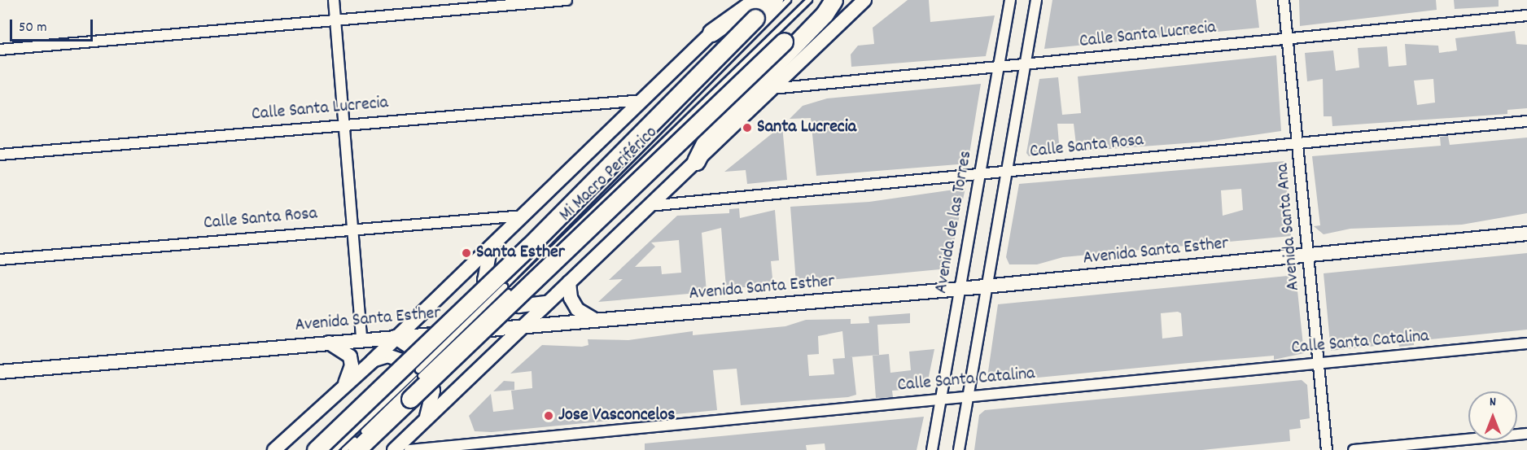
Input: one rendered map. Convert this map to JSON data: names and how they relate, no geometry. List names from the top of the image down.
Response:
{
  "streets": {
    "main road": ["Avenida Santa Esther"],
    "street": [
      "Calle Santa Lucrecia",
      "Calle Santa Rosa",
      "Avenida de las Torres",
      "Avenida Santa Ana",
      "Calle Santa Catalina"
    ],
    "lane": ["Mi Macro Periférico"]
  },
  "crossings": [
    ["Calle Santa Lucrecia", "Avenida de las Torres"],
    ["Calle Santa Lucrecia", "Avenida Santa Ana"],
    ["Calle Santa Rosa", "Avenida de las Torres"],
    ["Calle Santa Rosa", "Avenida Santa Ana"],
    ["Avenida de las Torres", "Avenida Santa Esther"],
    ["Avenida de las Torres", "Calle Santa Catalina"],
    ["Avenida Santa Ana", "Avenida Santa Esther"],
    ["Avenida Santa Ana", "Calle Santa Catalina"]
  ],
  "places": ["Santa Lucrecia", "Santa Esther", "Jose Vasconcelos"],
  "scale_bar": "50 m",
  "north": "top"
}
